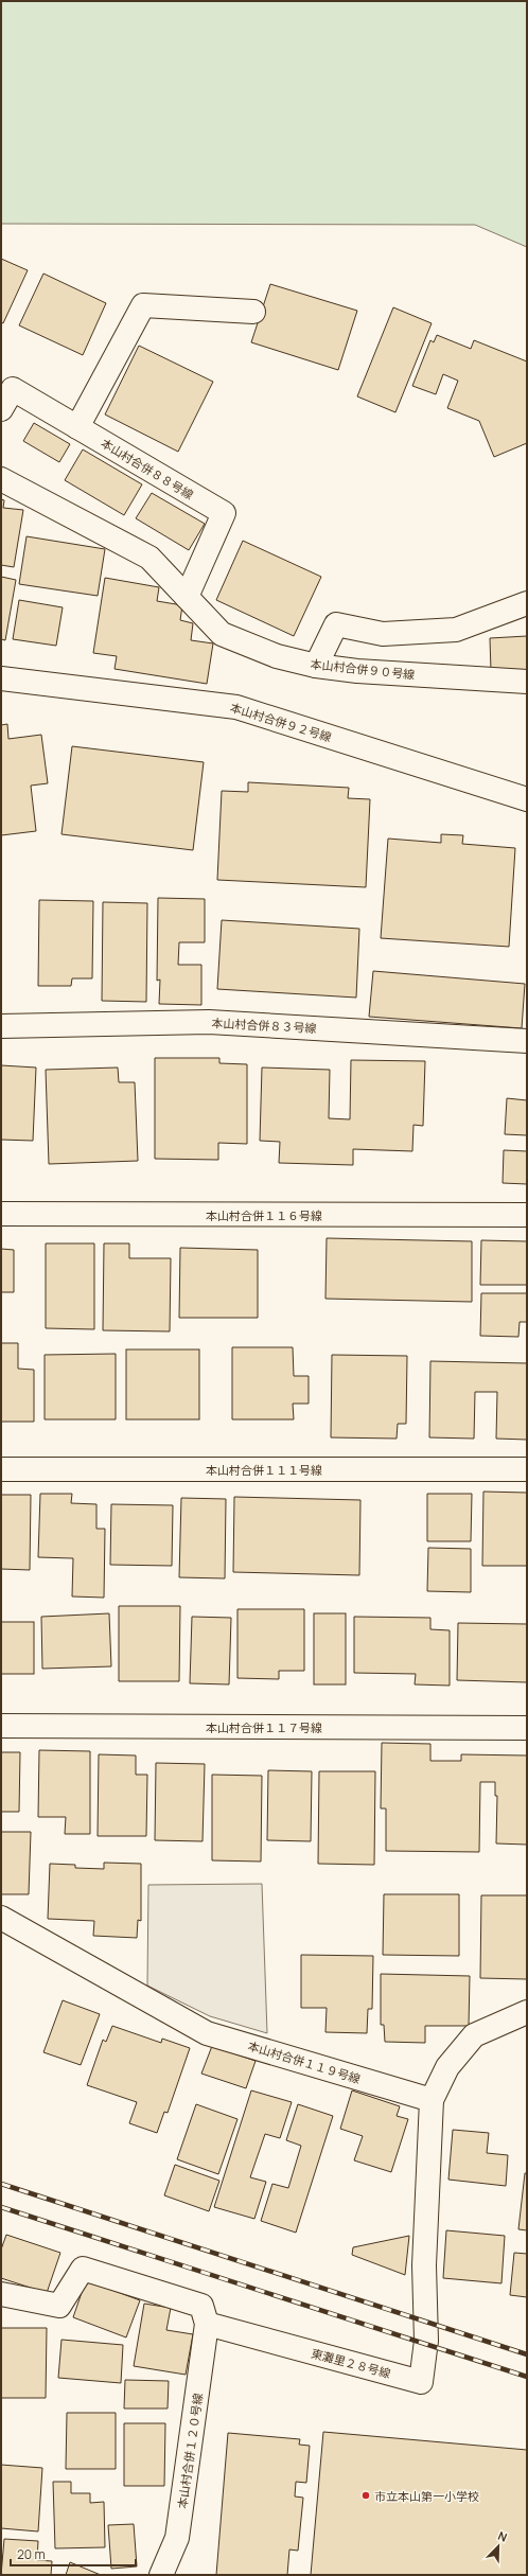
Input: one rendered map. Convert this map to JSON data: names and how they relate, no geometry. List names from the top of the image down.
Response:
{
  "streets": {
    "street": [
      "本山村合併８８号線",
      "本山村合併９０号線",
      "本山村合併９２号線",
      "本山村合併８３号線",
      "本山村合併１１６号線",
      "本山村合併１１１号線",
      "本山村合併１１７号線",
      "本山村合併１１９号線",
      "東灘里２８号線",
      "本山村合併１２０号線"
    ]
  },
  "crossings": [
    ["本山村合併８８号線", "本山村合併９０号線"],
    ["本山村合併１１９号線", "東灘里２８号線"],
    ["東灘里２８号線", "本山村合併１２０号線"]
  ],
  "places": ["市立本山第一小学校"],
  "scale_bar": "20 m",
  "north": "top right"
}
